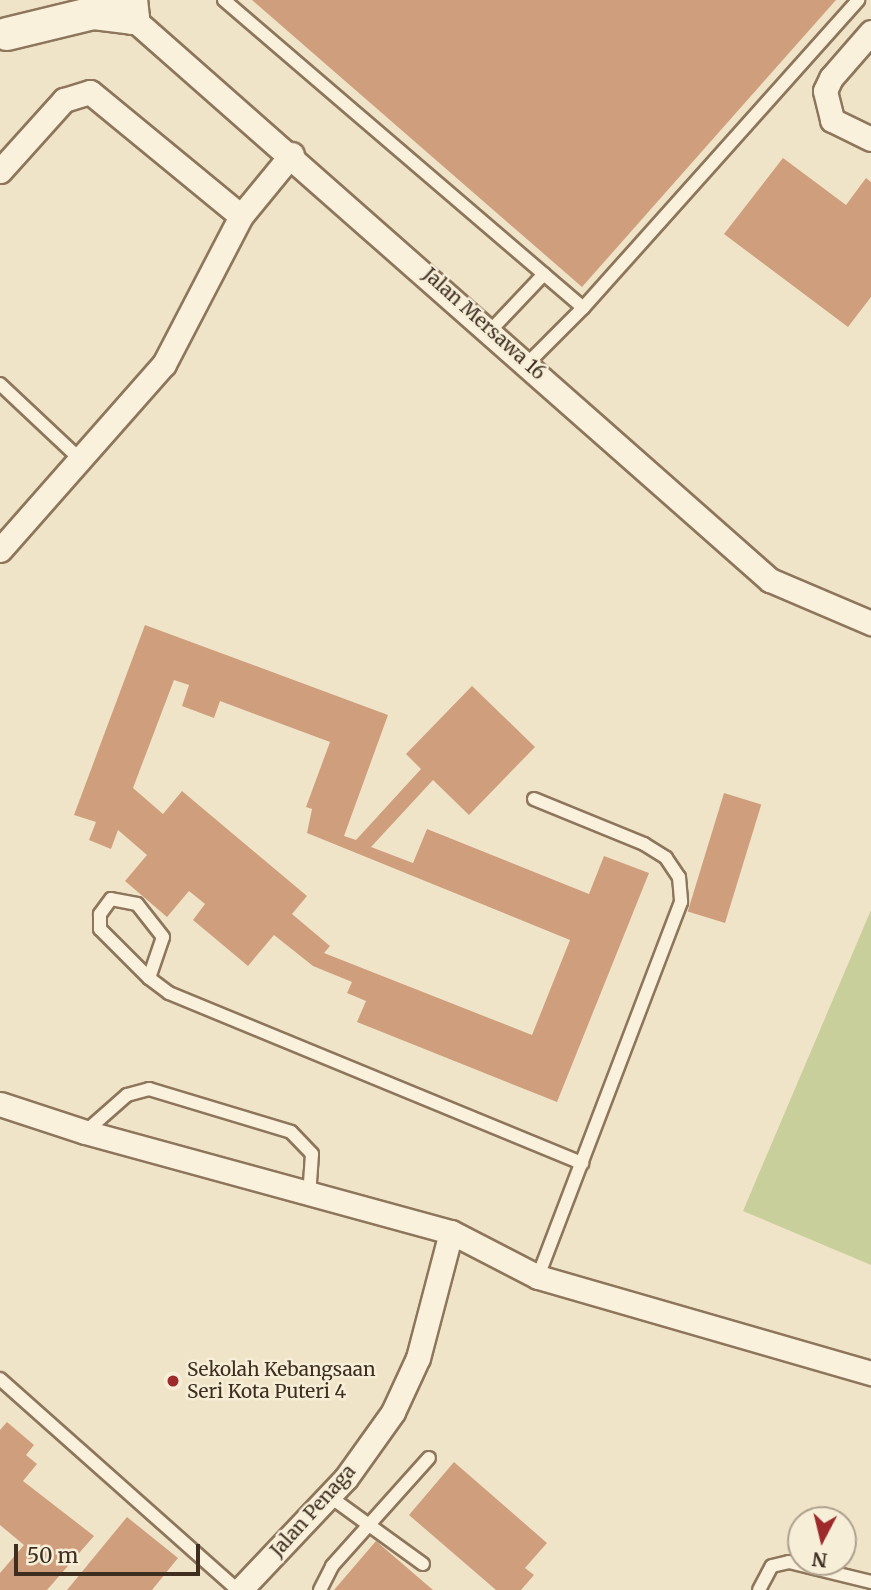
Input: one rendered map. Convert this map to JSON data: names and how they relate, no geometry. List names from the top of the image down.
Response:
{
  "streets": {
    "street": ["Jalan Mersawa 16", "Jalan Penaga"]
  },
  "places": ["Sekolah Kebangsaan Seri Kota Puteri 4"],
  "scale_bar": "50 m",
  "north": "bottom"
}
